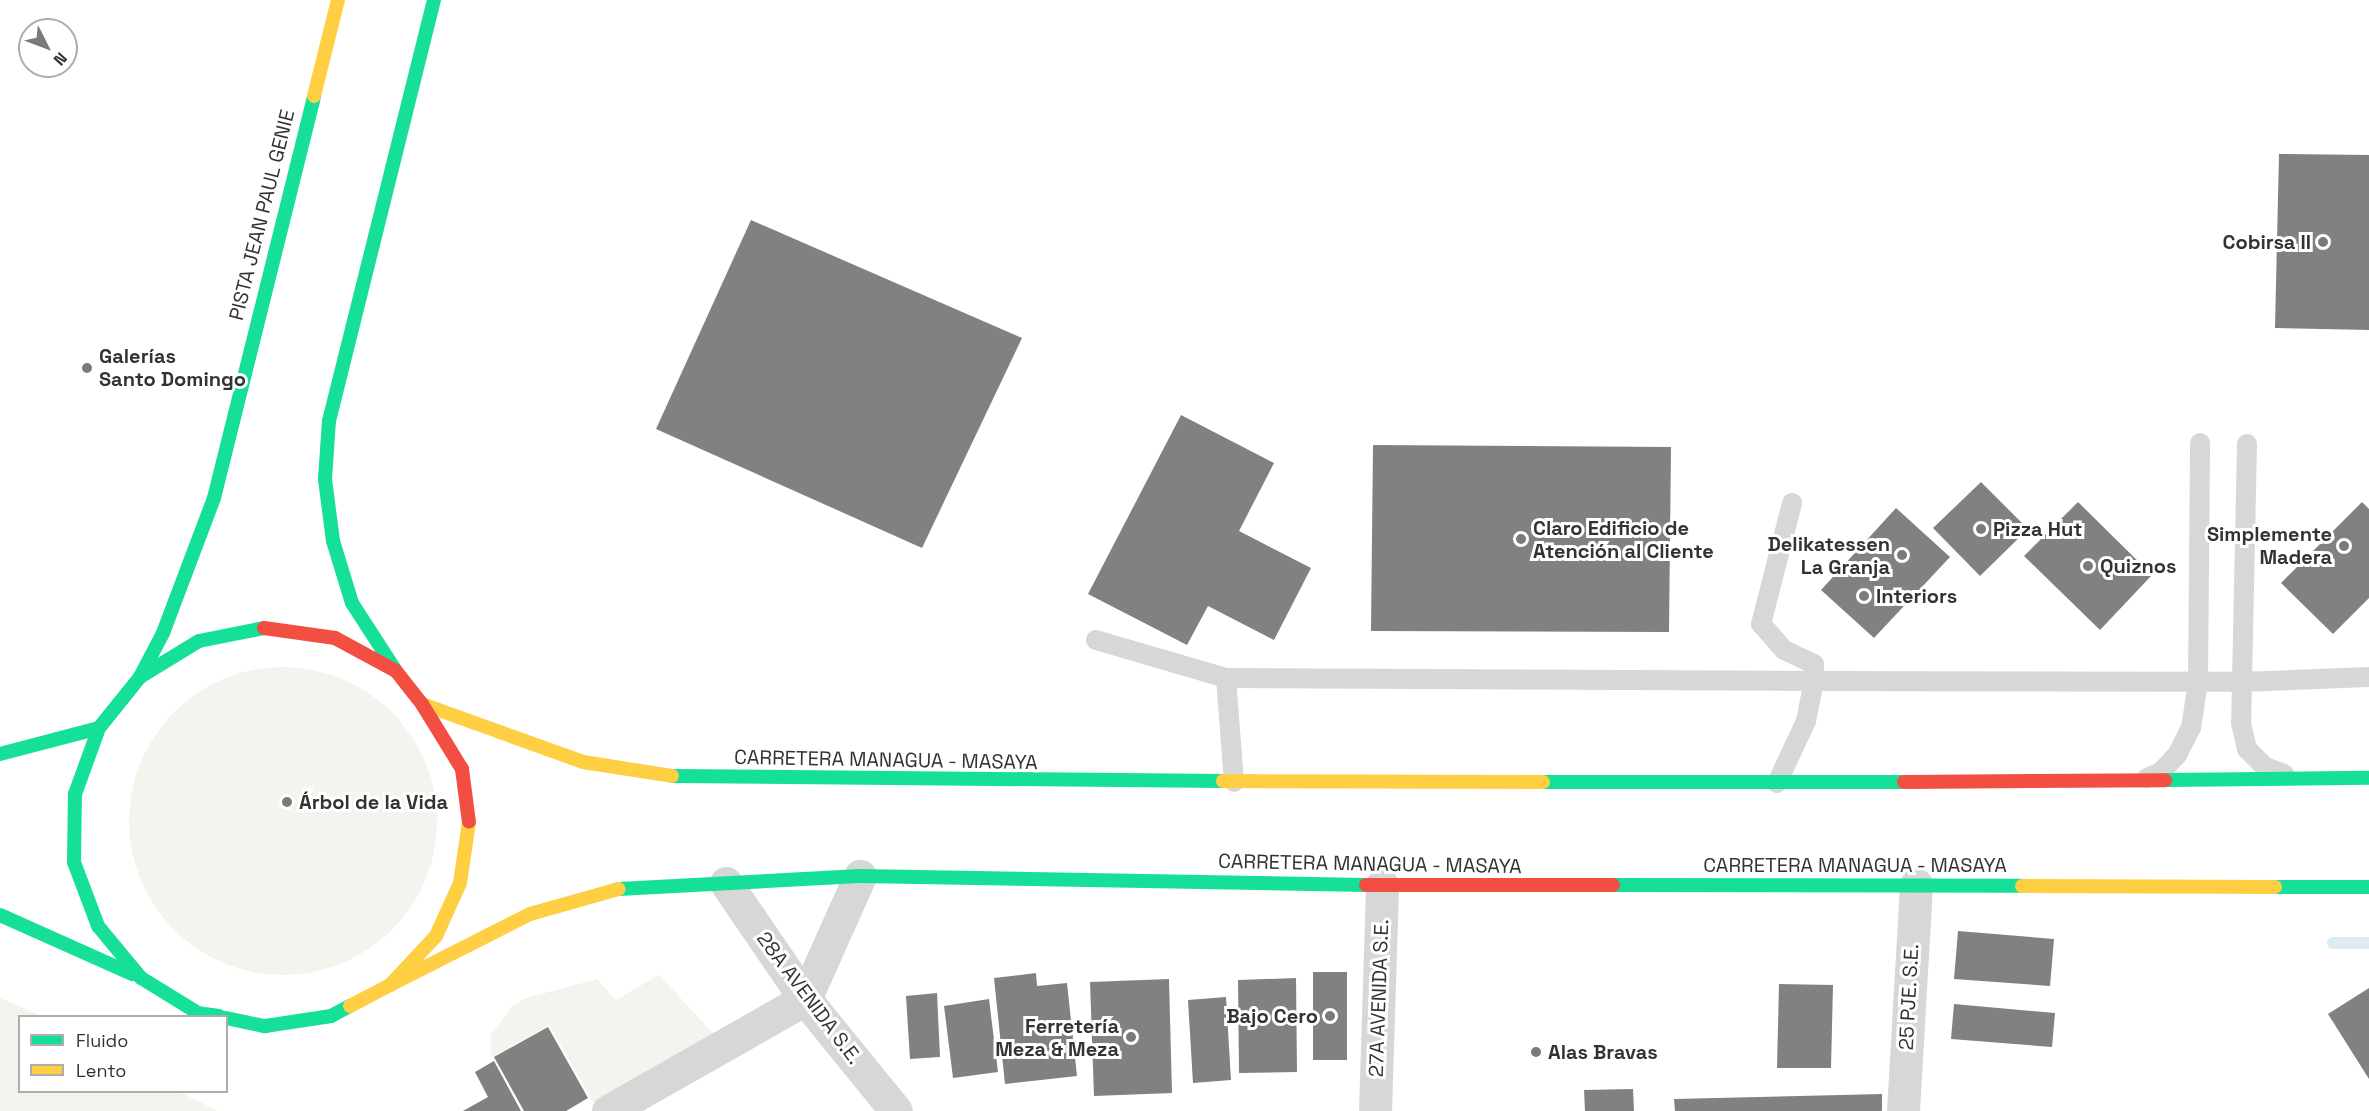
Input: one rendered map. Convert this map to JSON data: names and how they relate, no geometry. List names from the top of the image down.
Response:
{
  "streets": {
    "main road": ["PISTA JEAN PAUL GENIE", "CARRETERA MANAGUA - MASAYA"],
    "street": ["25 PJE. S.E.", "28A AVENIDA S.E.", "27A AVENIDA S.E."]
  },
  "crossings": [
    ["CARRETERA MANAGUA - MASAYA", "25 PJE. S.E."],
    ["CARRETERA MANAGUA - MASAYA", "28A AVENIDA S.E."],
    ["CARRETERA MANAGUA - MASAYA", "27A AVENIDA S.E."]
  ],
  "places": [
    "Cobirsa II",
    "Galerías Santo Domingo",
    "Pizza Hut",
    "Claro Edificio de Atención al Cliente",
    "Simplemente Madera",
    "Delikatessen La Granja",
    "Quiznos",
    "Interiors",
    "Árbol de la Vida",
    "Bajo Cero",
    "Ferretería Meza & Meza",
    "Alas Bravas"
  ],
  "legend": ["Fluido", "Lento"],
  "north": "bottom right"
}
